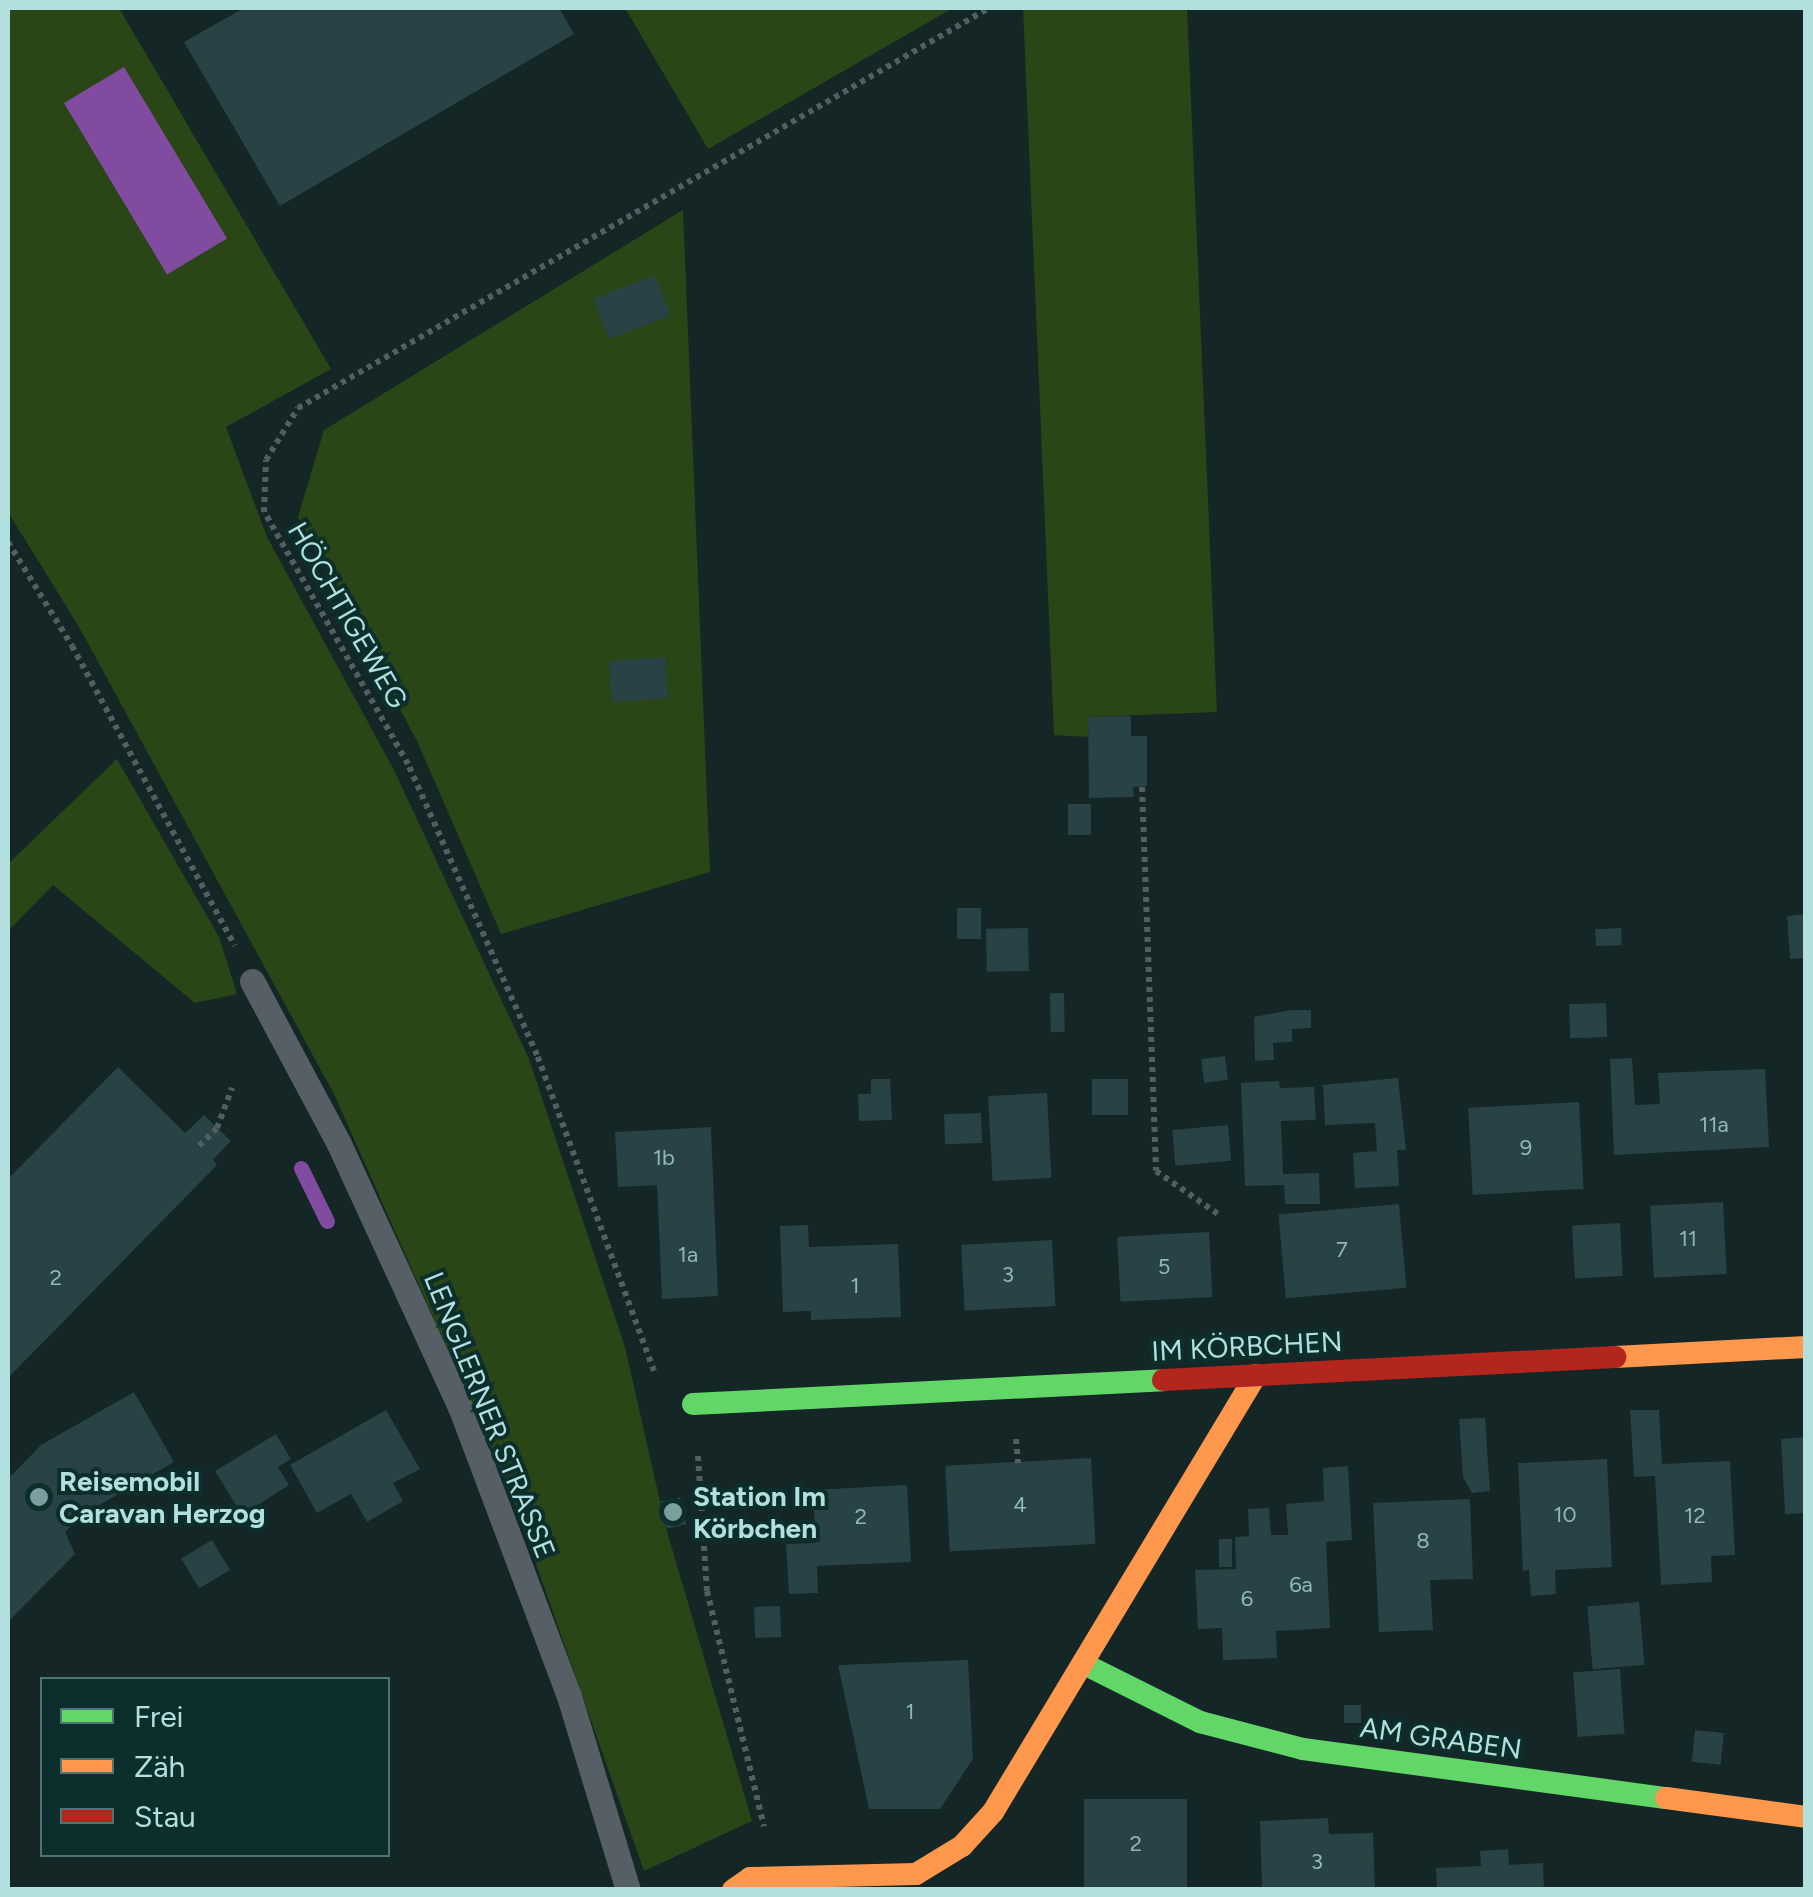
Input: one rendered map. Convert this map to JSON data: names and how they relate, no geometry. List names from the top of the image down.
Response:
{
  "streets": {
    "street": ["IM KÖRBCHEN", "AM GRABEN"],
    "lane": ["LENGLERNER STRASSE"],
    "path": ["HÖCHTIGEWEG"]
  },
  "crossings": [
    ["HÖCHTIGEWEG", "IM KÖRBCHEN"]
  ],
  "places": ["Reisemobil Caravan Herzog", "Station Im Körbchen"],
  "house_numbers": [
    "11a",
    "9",
    "1b",
    "11",
    "7",
    "1a",
    "5",
    "3",
    "2",
    "1",
    "4",
    "10",
    "12",
    "2",
    "8",
    "6a",
    "6",
    "1",
    "2",
    "3"
  ],
  "legend": ["Frei", "Zäh", "Stau"]
}
